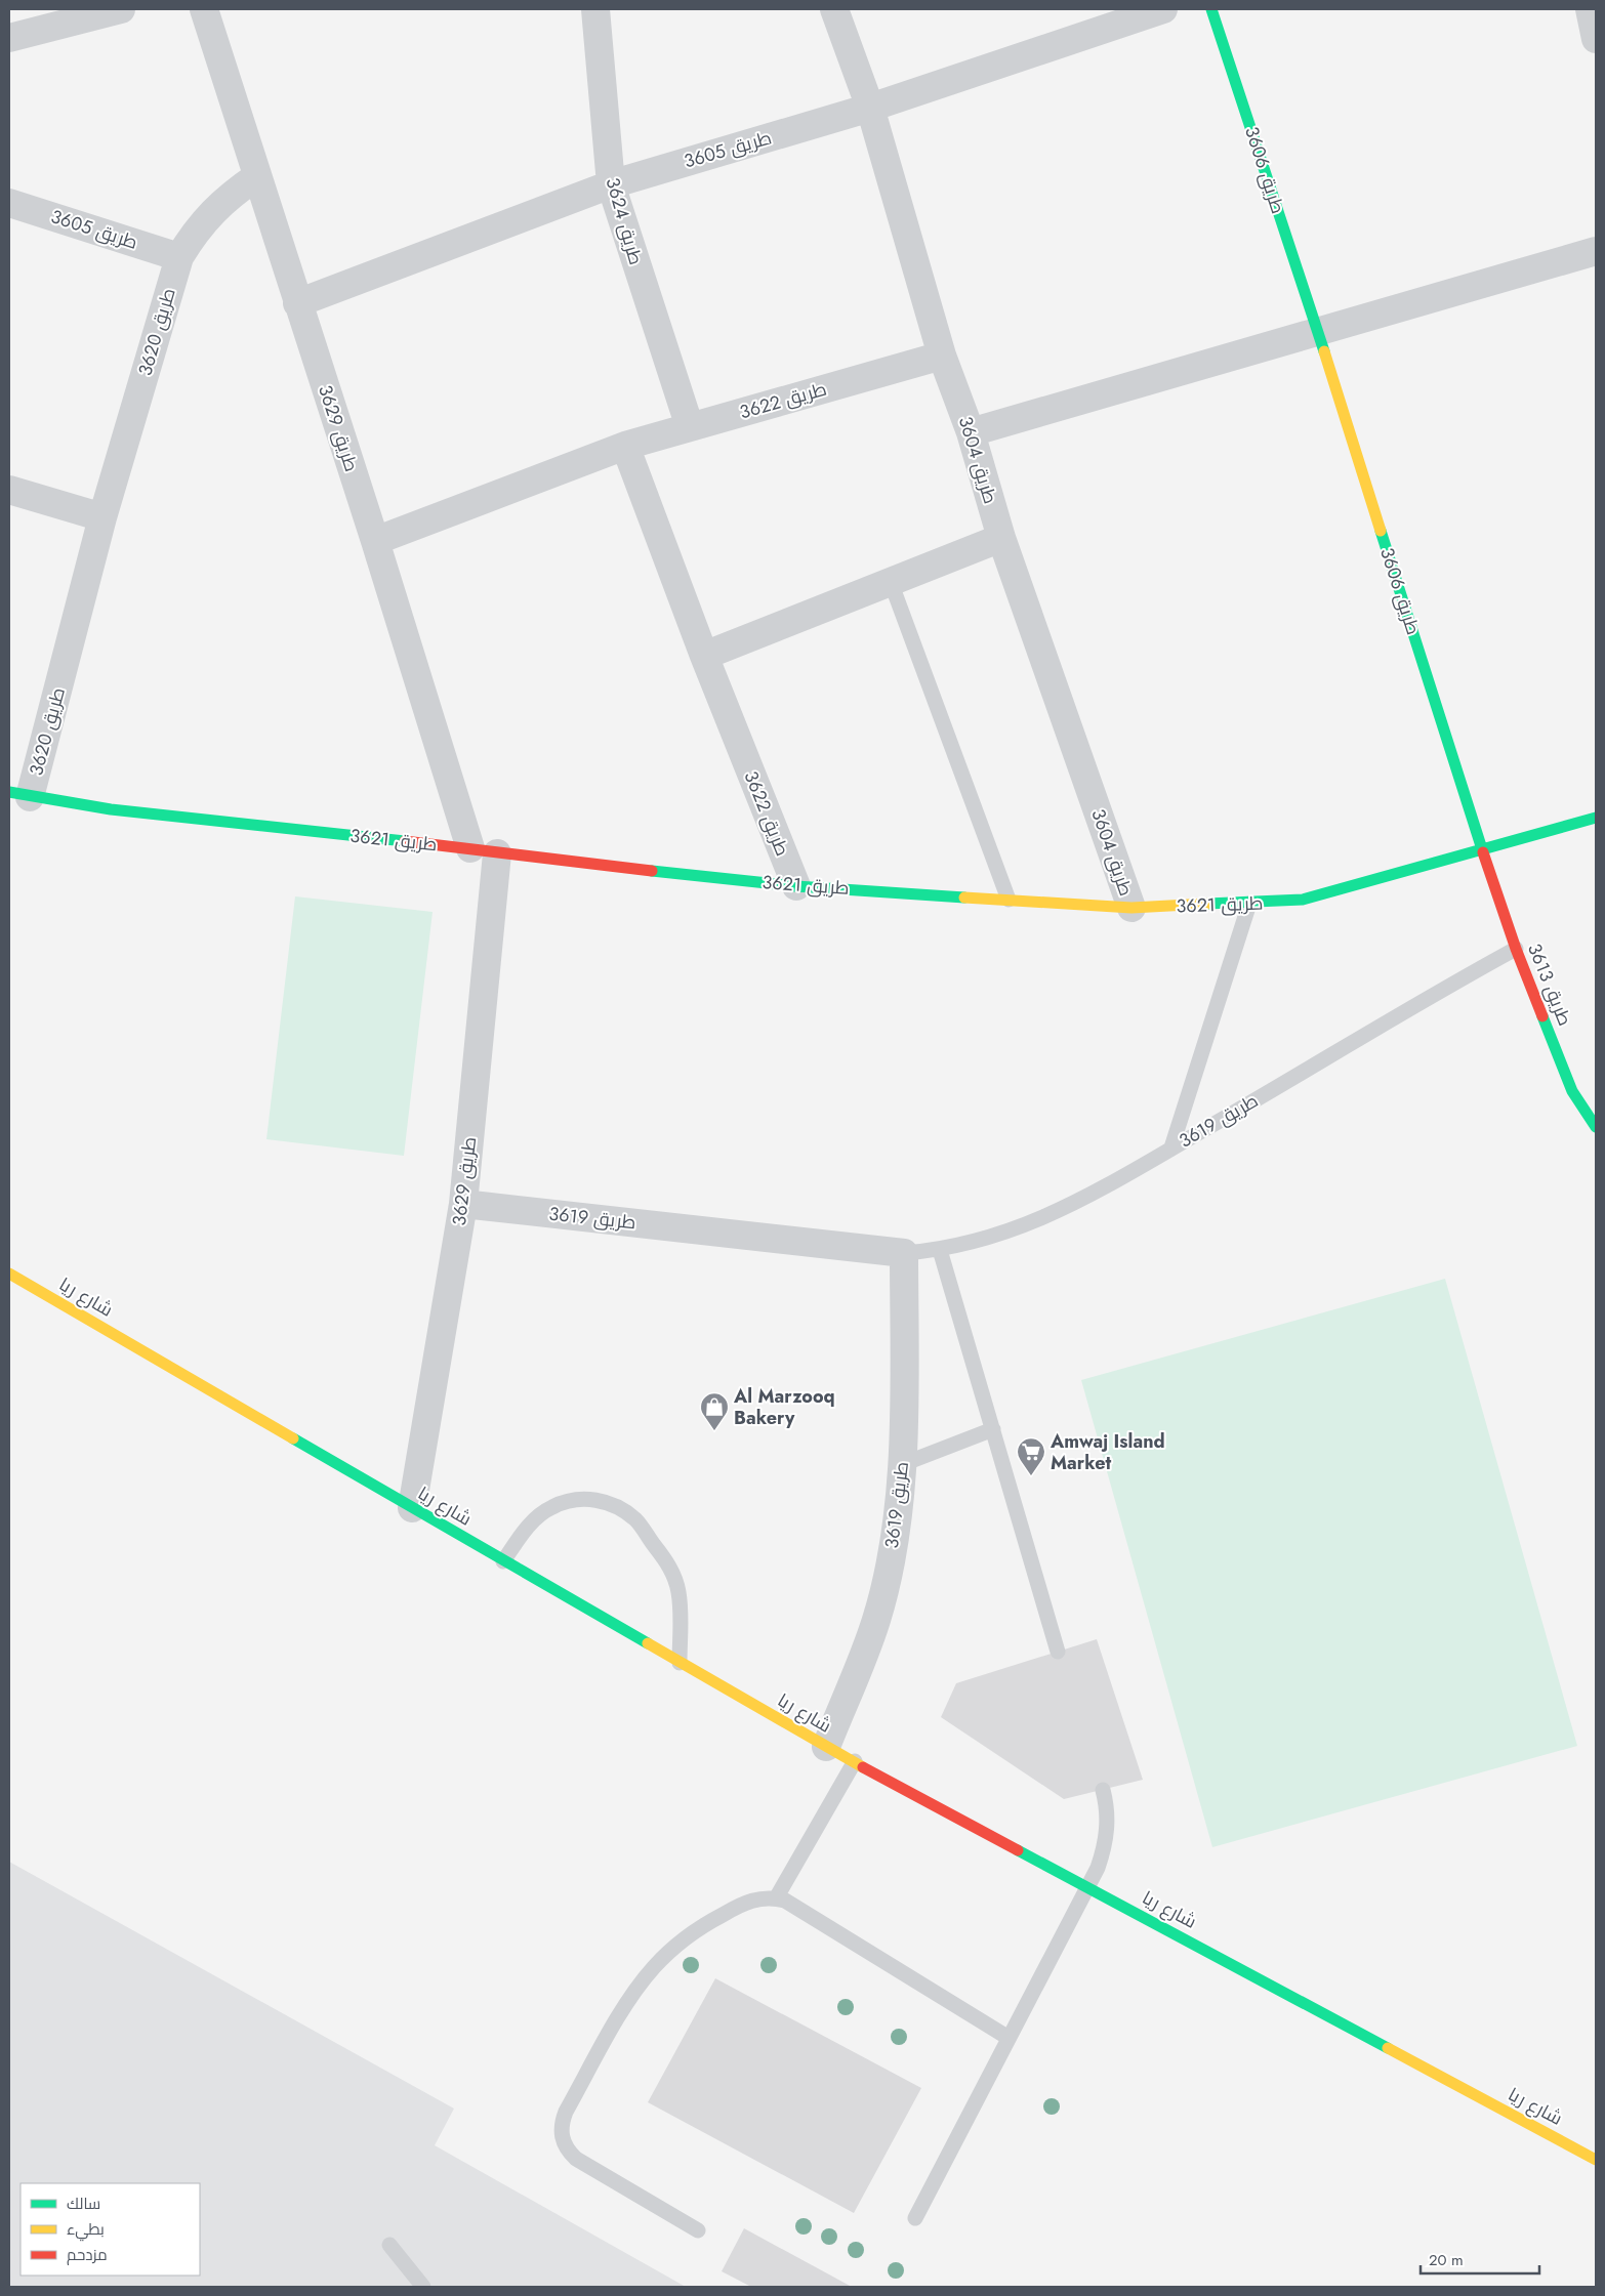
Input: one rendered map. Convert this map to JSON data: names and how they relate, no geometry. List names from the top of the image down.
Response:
{
  "streets": {
    "street": [
      "طريق 3605",
      "طريق 3606",
      "طريق 3624",
      "طريق 3620",
      "طريق 3622",
      "طريق 3629",
      "طريق 3604",
      "طريق 3621",
      "طريق 3613",
      "طريق 3619",
      "شارع ريا"
    ]
  },
  "crossings": [
    ["طريق 3605", "طريق 3624"],
    ["طريق 3605", "طريق 3620"],
    ["طريق 3605", "طريق 3629"],
    ["طريق 3605", "طريق 3604"],
    ["طريق 3606", "طريق 3621"],
    ["طريق 3606", "طريق 3613"],
    ["طريق 3624", "طريق 3622"],
    ["طريق 3620", "طريق 3629"],
    ["طريق 3620", "طريق 3621"],
    ["طريق 3622", "طريق 3629"],
    ["طريق 3622", "طريق 3604"],
    ["طريق 3622", "طريق 3621"],
    ["طريق 3629", "طريق 3621"],
    ["طريق 3629", "طريق 3619"],
    ["طريق 3629", "شارع ريا"],
    ["طريق 3604", "طريق 3621"],
    ["طريق 3621", "طريق 3613"],
    ["طريق 3613", "طريق 3619"],
    ["طريق 3619", "شارع ريا"]
  ],
  "places": {
    "shop": ["Al Marzooq Bakery"],
    "supermarket": ["Amwaj Island Market"]
  },
  "legend": ["سالك", "بطيء", "مزدحم"],
  "scale_bar": "20 m"
}
